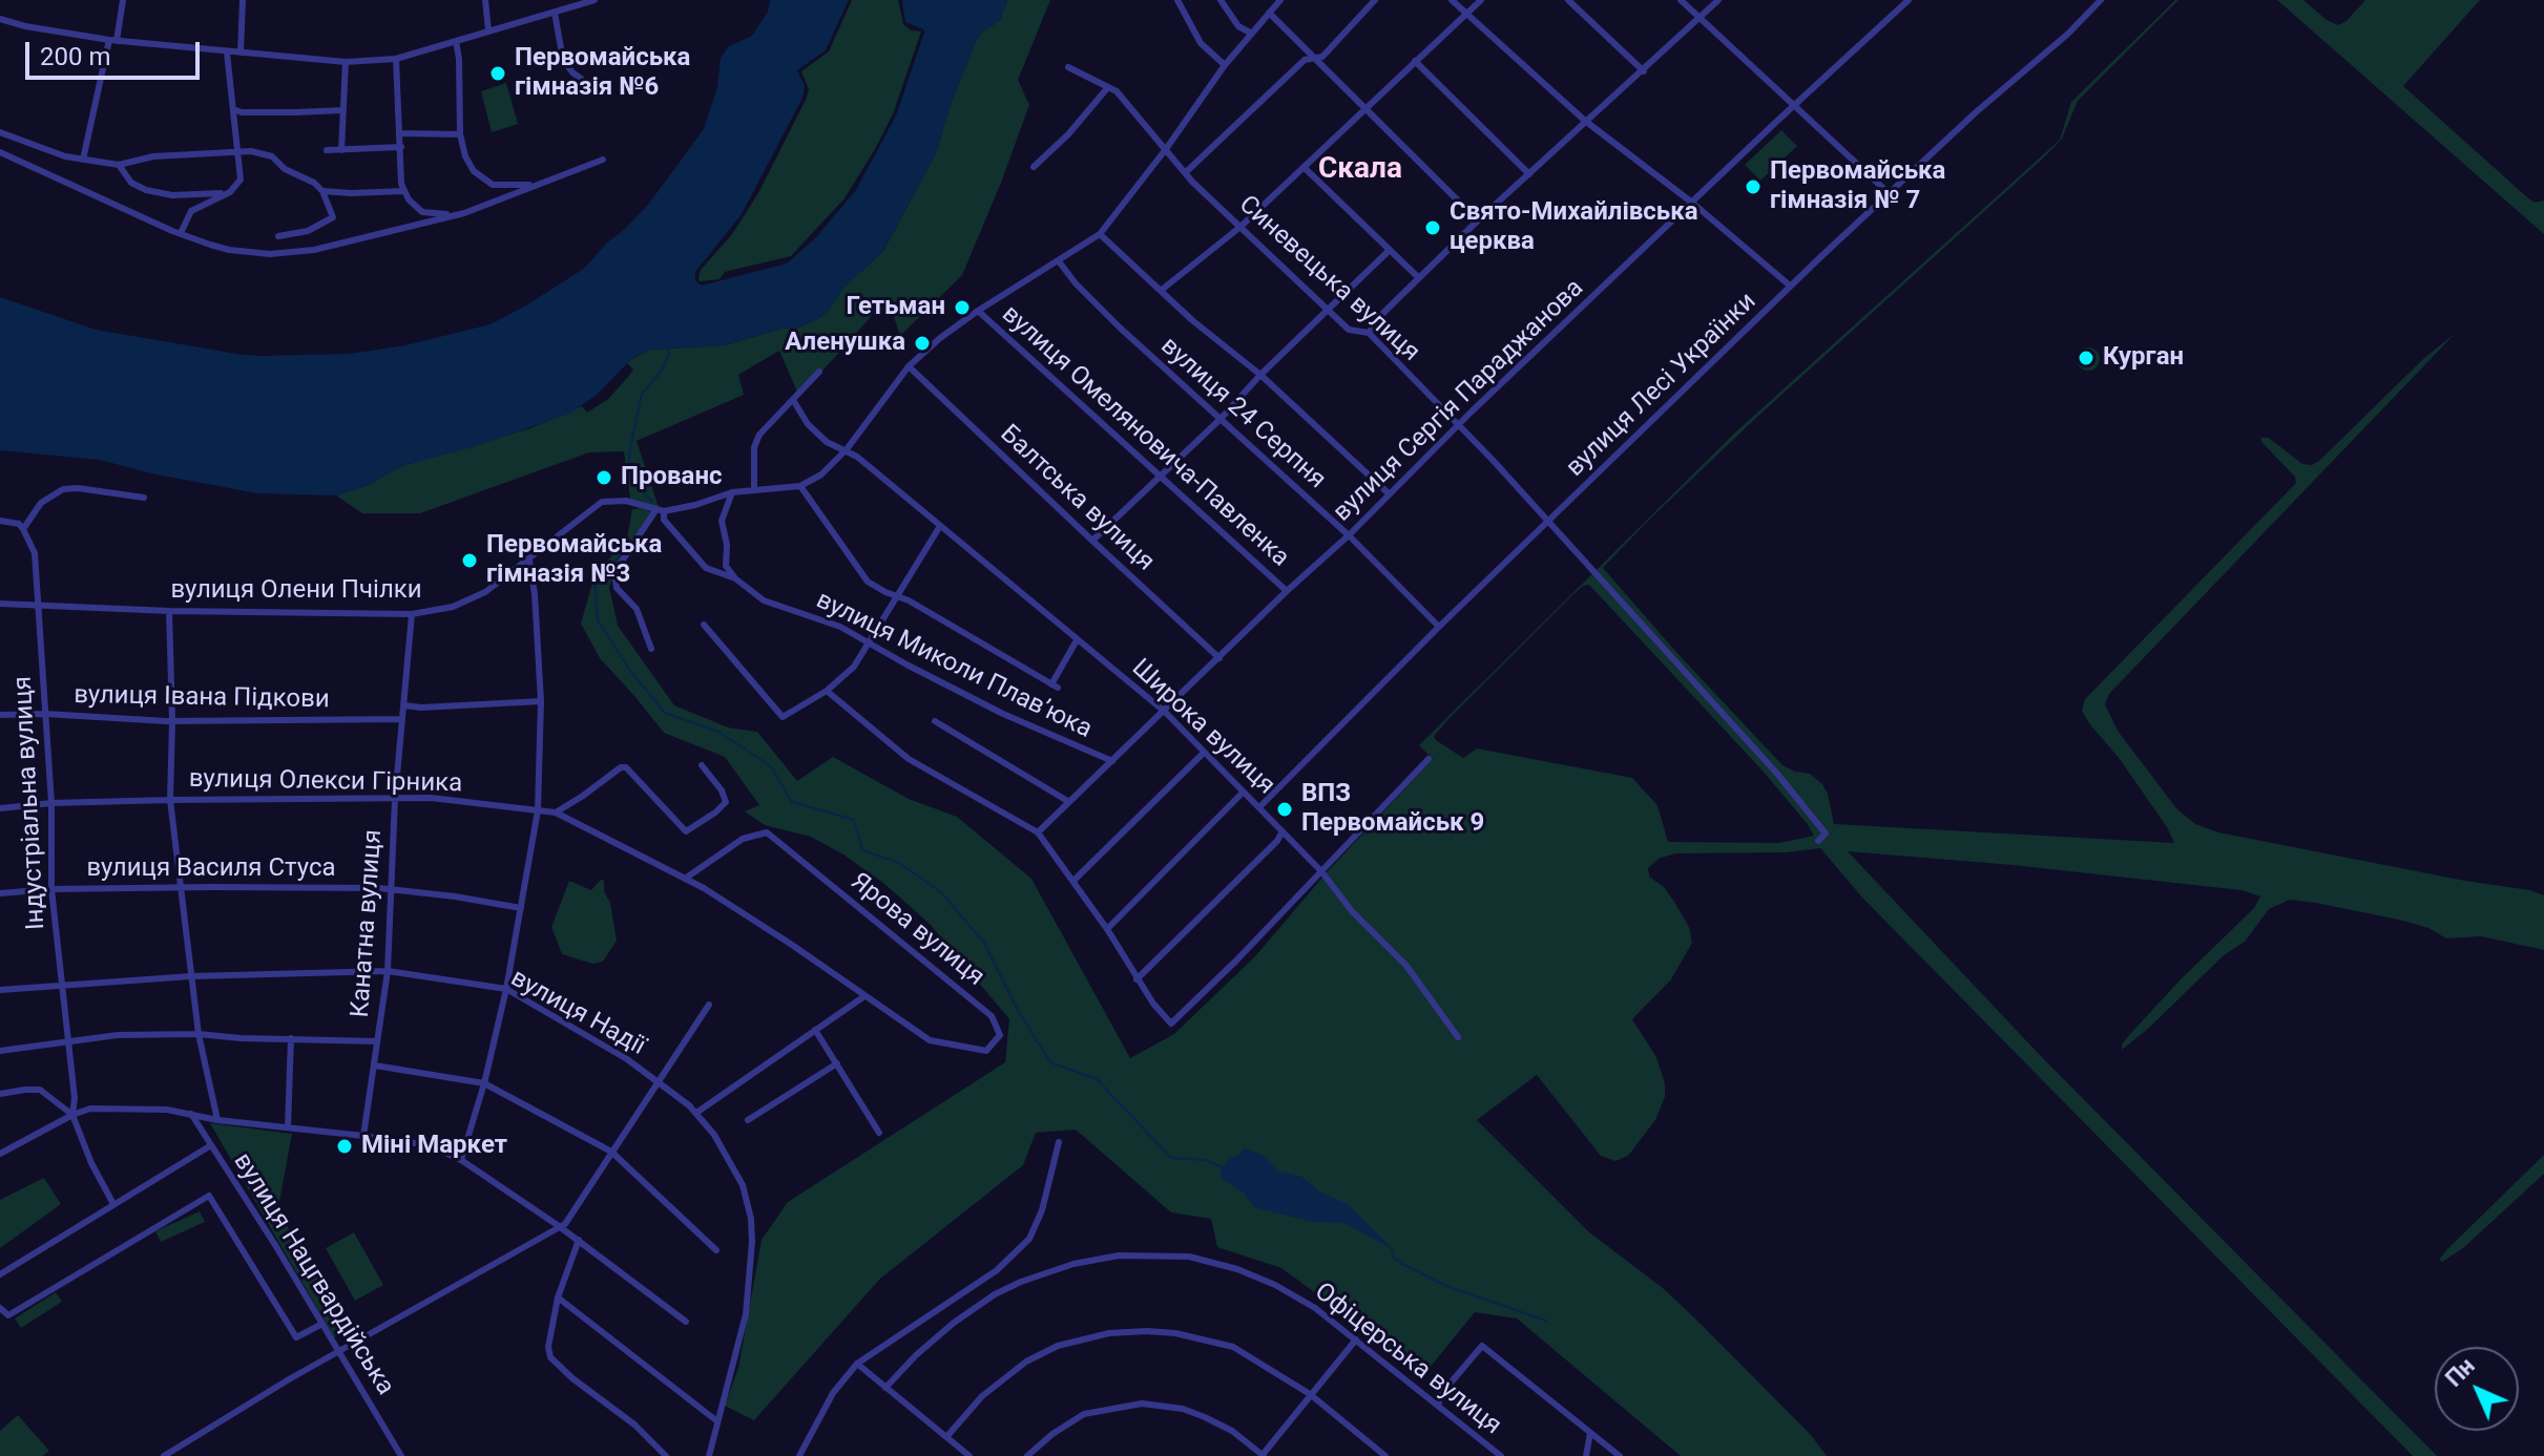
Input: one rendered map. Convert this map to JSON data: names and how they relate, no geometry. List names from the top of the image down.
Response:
{
  "streets": {
    "street": [
      "Синевецька вулиця",
      "вулиця Лесі Українки",
      "вулиця Сергія Параджанова",
      "вулиця 24 Серпня",
      "вулиця Омеляновича-Павленка",
      "Балтська вулиця",
      "вулиця Олени Пчілки",
      "вулиця Миколи Плавʼюка",
      "вулиця Івана Підкови",
      "Широка вулиця",
      "вулиця Олекси Гірника",
      "Індустріальна вулиця",
      "вулиця Василя Стуса",
      "Канатна вулиця",
      "Ярова вулиця",
      "вулиця Надії",
      "вулиця Нацгвардійська",
      "Офіцерська вулиця"
    ]
  },
  "crossings": [
    ["Синевецька вулиця", "вулиця Лесі Українки"],
    ["Синевецька вулиця", "вулиця Сергія Параджанова"],
    ["вулиця Лесі Українки", "вулиця 24 Серпня"],
    ["вулиця Лесі Українки", "Широка вулиця"],
    ["вулиця Сергія Параджанова", "вулиця 24 Серпня"],
    ["вулиця Сергія Параджанова", "вулиця Омеляновича-Павленка"],
    ["вулиця Сергія Параджанова", "Балтська вулиця"],
    ["вулиця Сергія Параджанова", "вулиця Миколи Плавʼюка"],
    ["вулиця Сергія Параджанова", "Широка вулиця"],
    ["вулиця Олени Пчілки", "вулиця Миколи Плавʼюка"],
    ["вулиця Олени Пчілки", "Індустріальна вулиця"],
    ["вулиця Олени Пчілки", "Канатна вулиця"],
    ["вулиця Івана Підкови", "Індустріальна вулиця"],
    ["вулиця Івана Підкови", "Канатна вулиця"],
    ["вулиця Олекси Гірника", "Індустріальна вулиця"],
    ["вулиця Олекси Гірника", "Канатна вулиця"],
    ["вулиця Олекси Гірника", "Ярова вулиця"],
    ["Індустріальна вулиця", "вулиця Василя Стуса"],
    ["Індустріальна вулиця", "вулиця Надії"],
    ["вулиця Василя Стуса", "Канатна вулиця"],
    ["Канатна вулиця", "вулиця Надії"]
  ],
  "districts": ["Скала"],
  "places": [
    "Первомайська гімназія №6",
    "Первомайська гімназія № 7",
    "Свято-Михайлівська церква",
    "Гетьман",
    "Аленушка",
    "Курган",
    "Прованс",
    "Первомайська гімназія №3",
    "ВПЗ Первомайськ 9",
    "Міні Маркет"
  ],
  "scale_bar": "200 m",
  "north": "top left"
}
